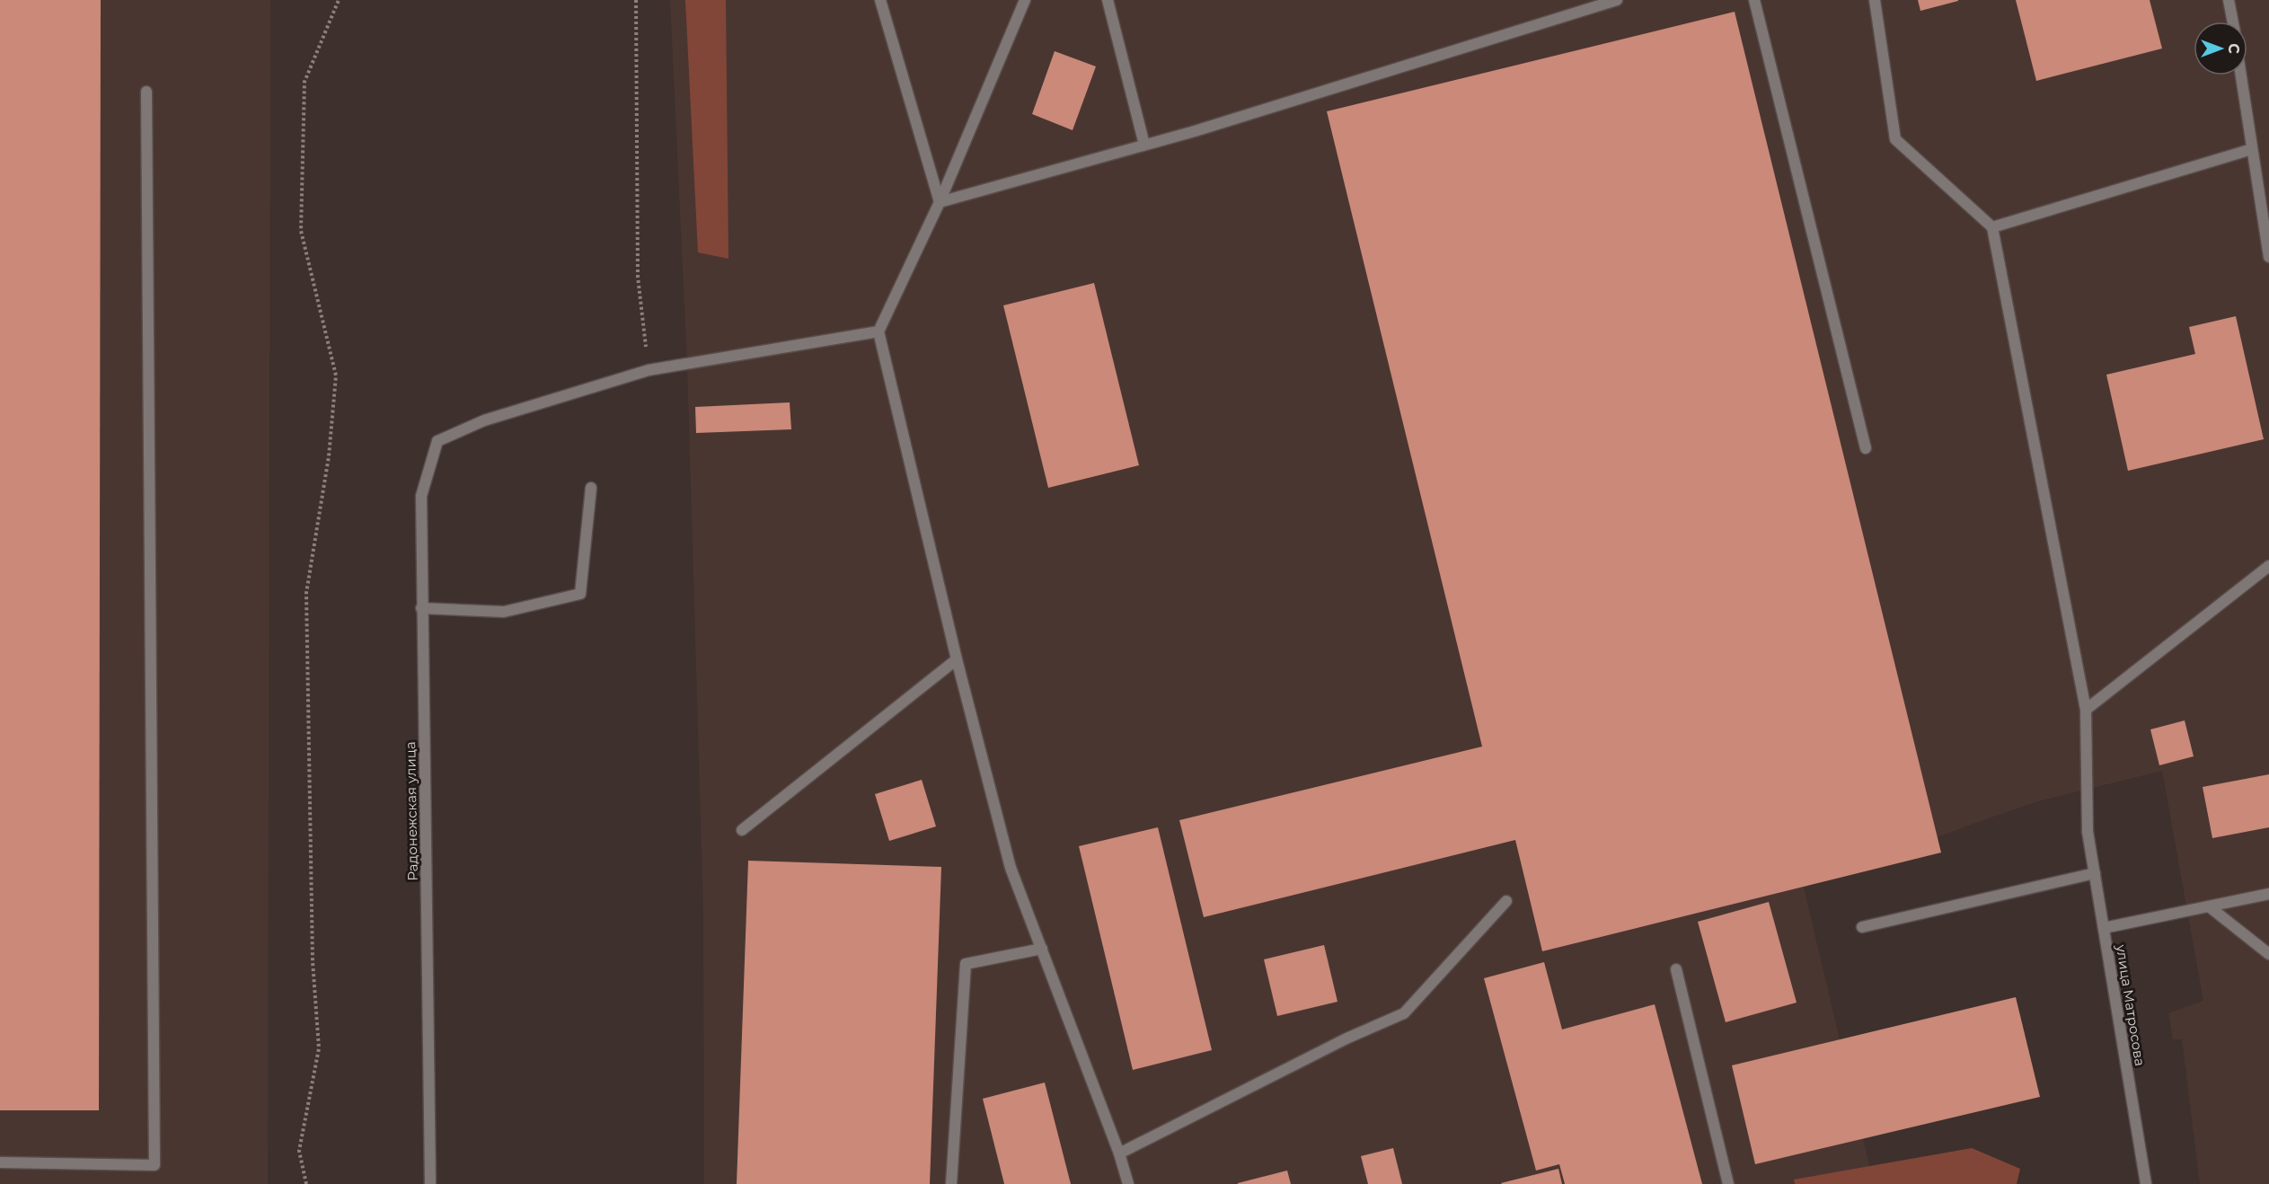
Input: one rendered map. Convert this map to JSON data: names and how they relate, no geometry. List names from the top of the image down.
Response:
{
  "streets": {
    "street": ["Радонежская улица", "улица Матросова"]
  },
  "north": "right"
}
